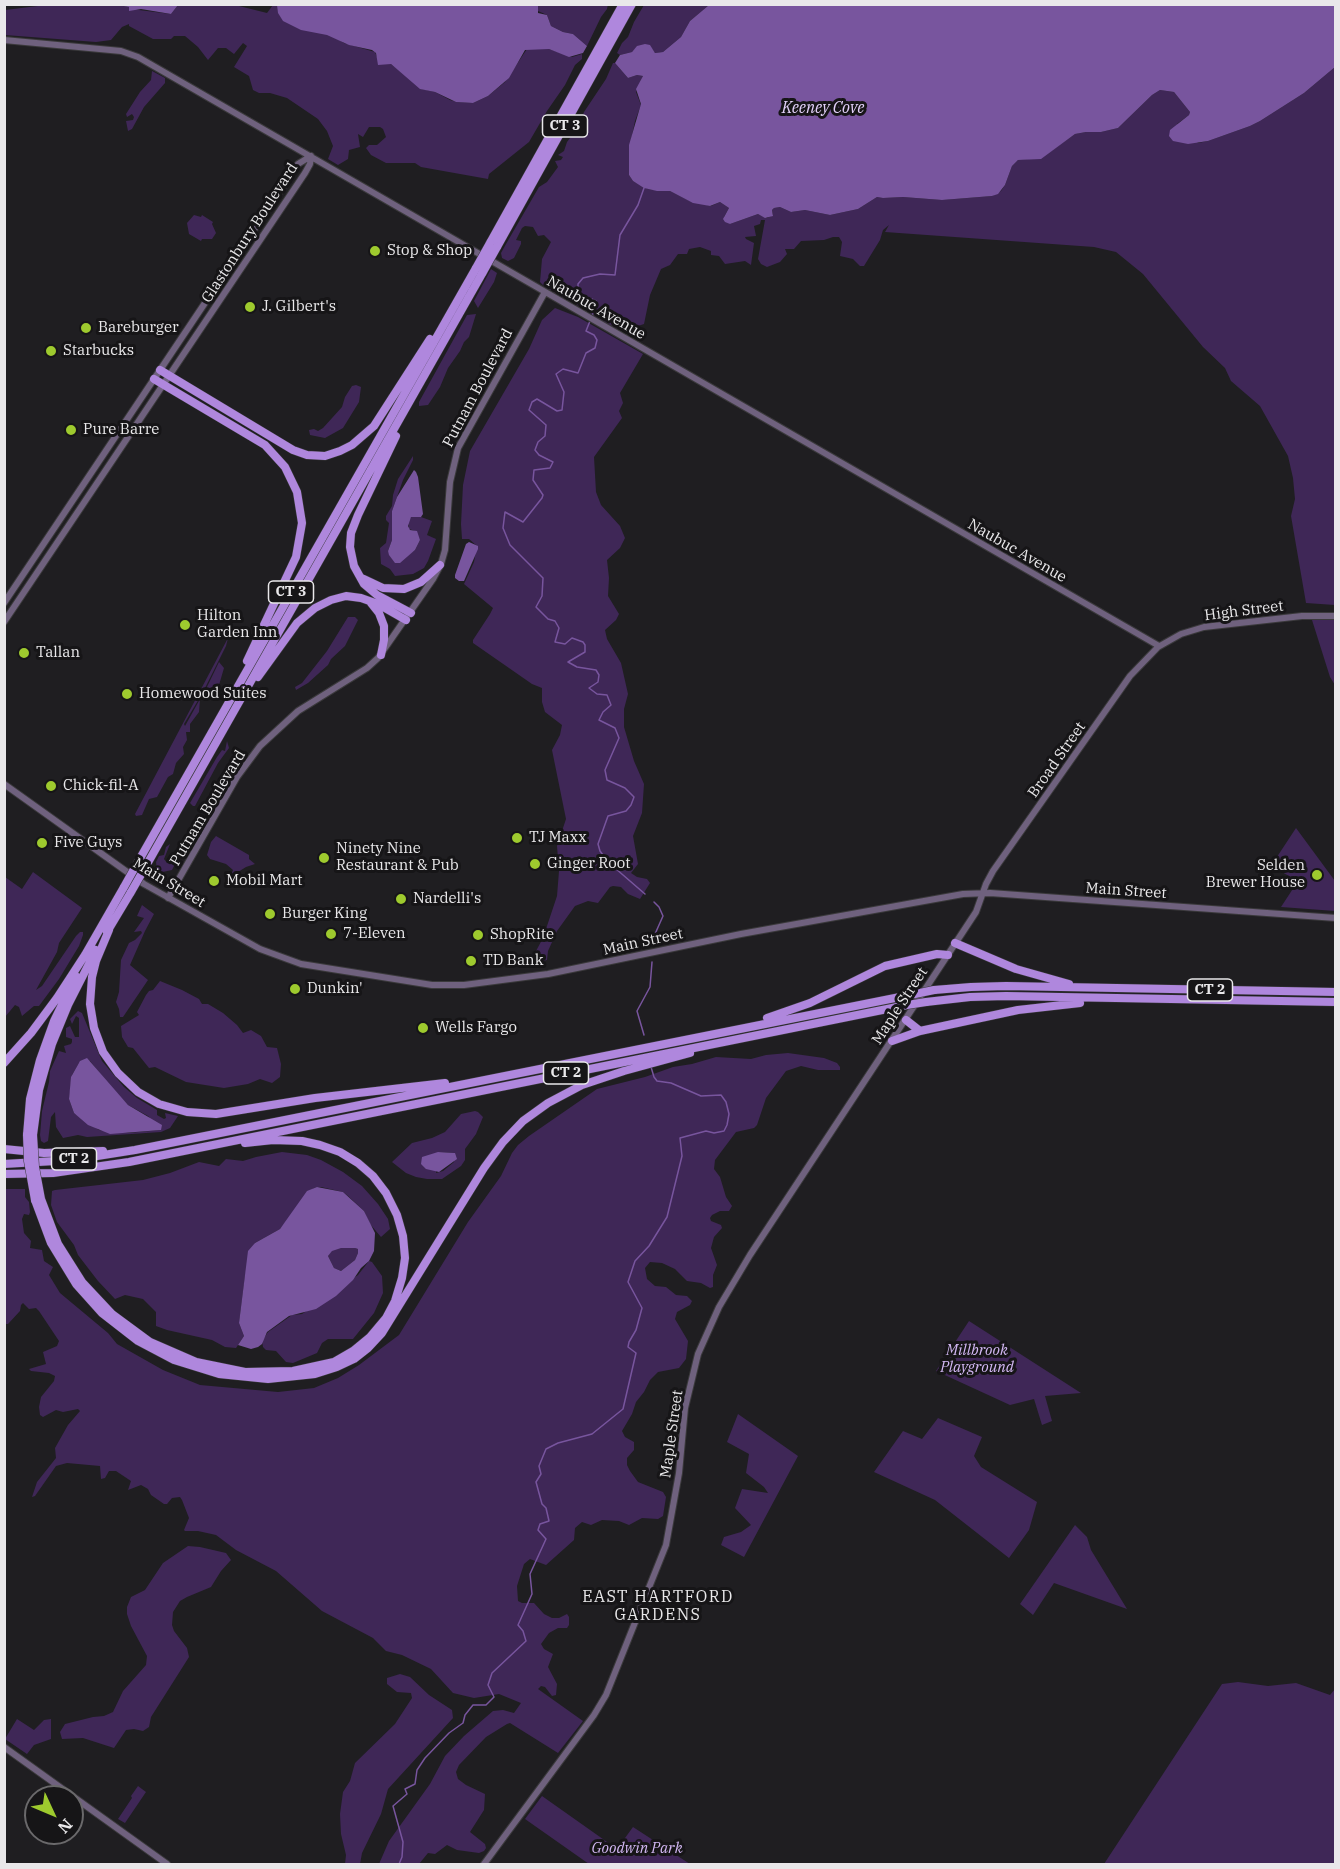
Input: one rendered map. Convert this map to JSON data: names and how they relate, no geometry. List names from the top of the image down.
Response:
{
  "streets": {
    "highway": ["CT 3", "CT 2"],
    "main road": [
      "Glastonbury Boulevard",
      "Naubuc Avenue",
      "Putnam Boulevard",
      "High Street",
      "Broad Street",
      "Main Street",
      "Maple Street"
    ]
  },
  "crossings": [
    ["Glastonbury Boulevard", "Naubuc Avenue"],
    ["Naubuc Avenue", "Putnam Boulevard"],
    ["Naubuc Avenue", "High Street"],
    ["Naubuc Avenue", "Broad Street"],
    ["Putnam Boulevard", "Main Street"],
    ["High Street", "Broad Street"],
    ["Broad Street", "Main Street"],
    ["Broad Street", "Maple Street"],
    ["Main Street", "Maple Street"]
  ],
  "districts": ["EAST HARTFORD GARDENS"],
  "water": ["Keeney Cove"],
  "parks": ["Millbrook Playground", "Goodwin Park"],
  "places": [
    "Stop & Shop",
    "J. Gilbert's",
    "Bareburger",
    "Starbucks",
    "Pure Barre",
    "Hilton Garden Inn",
    "Tallan",
    "Homewood Suites",
    "Chick-fil-A",
    "TJ Maxx",
    "Five Guys",
    "Ninety Nine Restaurant & Pub",
    "Ginger Root",
    "Selden Brewer House",
    "Mobil Mart",
    "Nardelli's",
    "Burger King",
    "7-Eleven",
    "ShopRite",
    "TD Bank",
    "Dunkin'",
    "Wells Fargo"
  ],
  "north": "bottom right"
}
